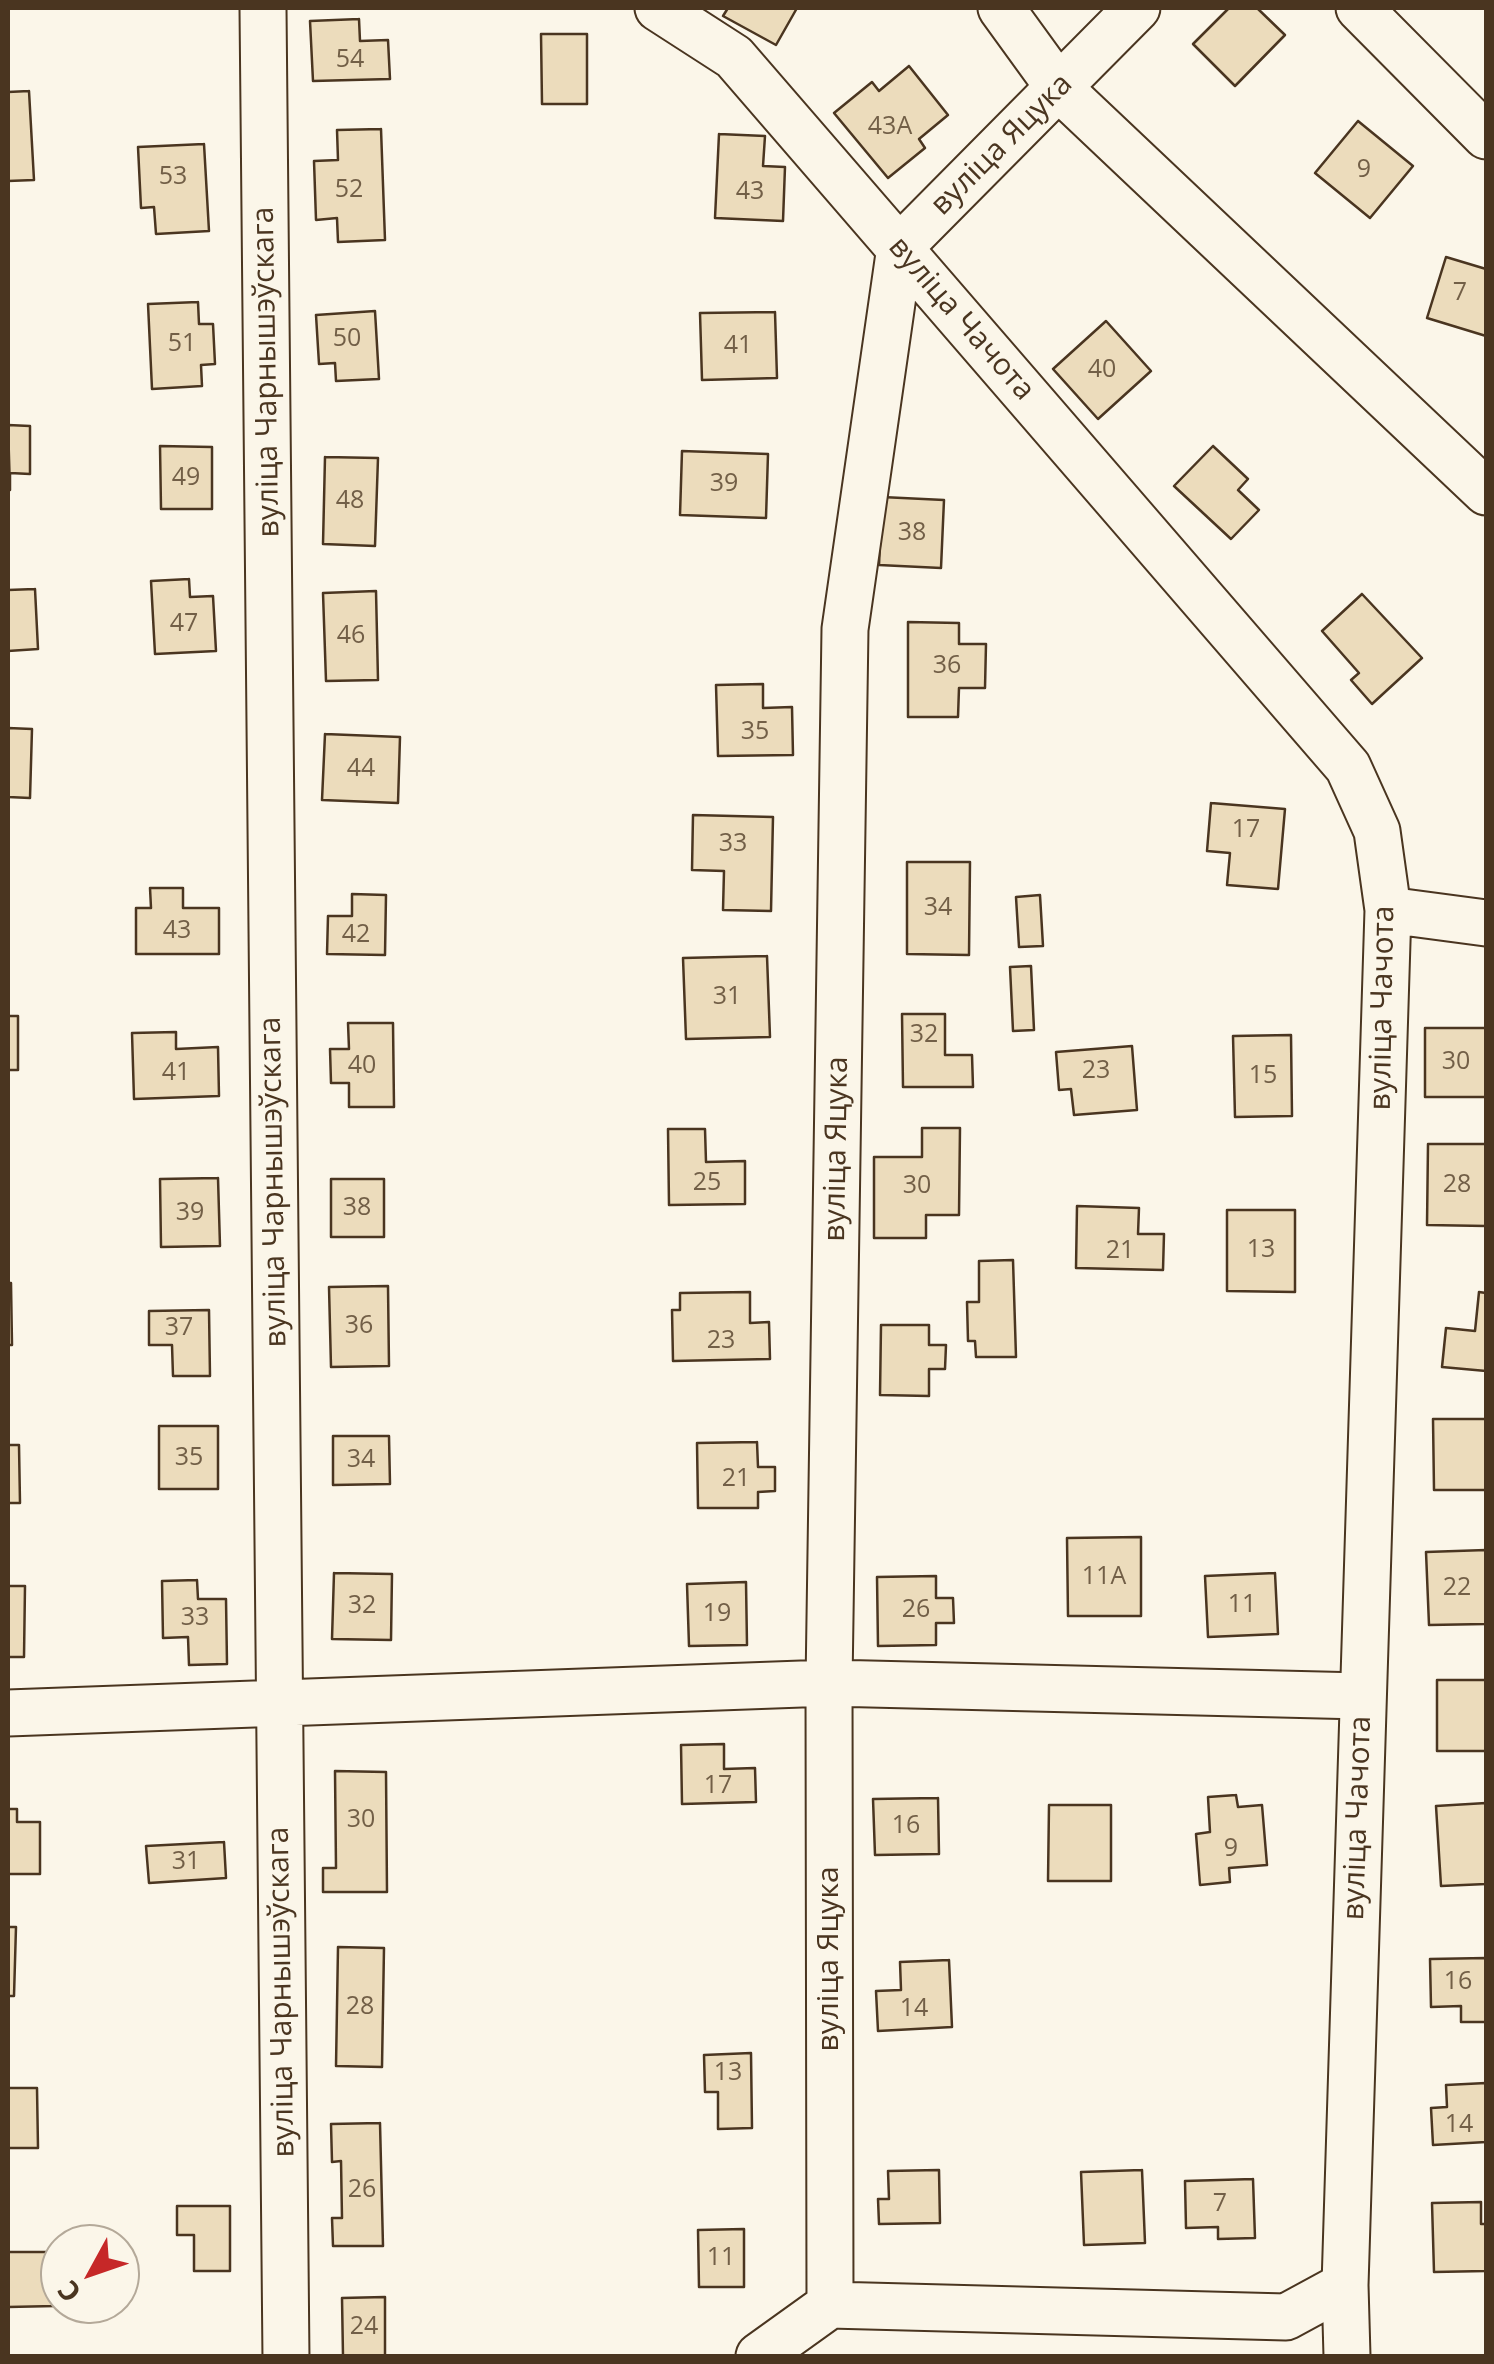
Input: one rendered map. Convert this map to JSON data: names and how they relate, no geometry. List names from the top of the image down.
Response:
{
  "streets": {
    "street": ["вуліца Яцука", "вуліца Чачота", "вуліца Чарнышэўскага"]
  },
  "crossings": [
    ["вуліца Яцука", "вуліца Чачота"]
  ],
  "house_numbers": [
    "54",
    "43А",
    "9",
    "53",
    "52",
    "43",
    "7",
    "50",
    "51",
    "41",
    "40",
    "49",
    "39",
    "48",
    "38",
    "47",
    "46",
    "36",
    "35",
    "44",
    "17",
    "33",
    "34",
    "43",
    "42",
    "31",
    "32",
    "30",
    "40",
    "23",
    "41",
    "15",
    "25",
    "28",
    "30",
    "38",
    "39",
    "13",
    "21",
    "36",
    "37",
    "23",
    "35",
    "34",
    "21",
    "11А",
    "22",
    "11",
    "32",
    "26",
    "19",
    "33",
    "17",
    "30",
    "16",
    "9",
    "31",
    "16",
    "28",
    "14",
    "13",
    "14",
    "26",
    "7",
    "11",
    "24"
  ],
  "north": "bottom left"
}
